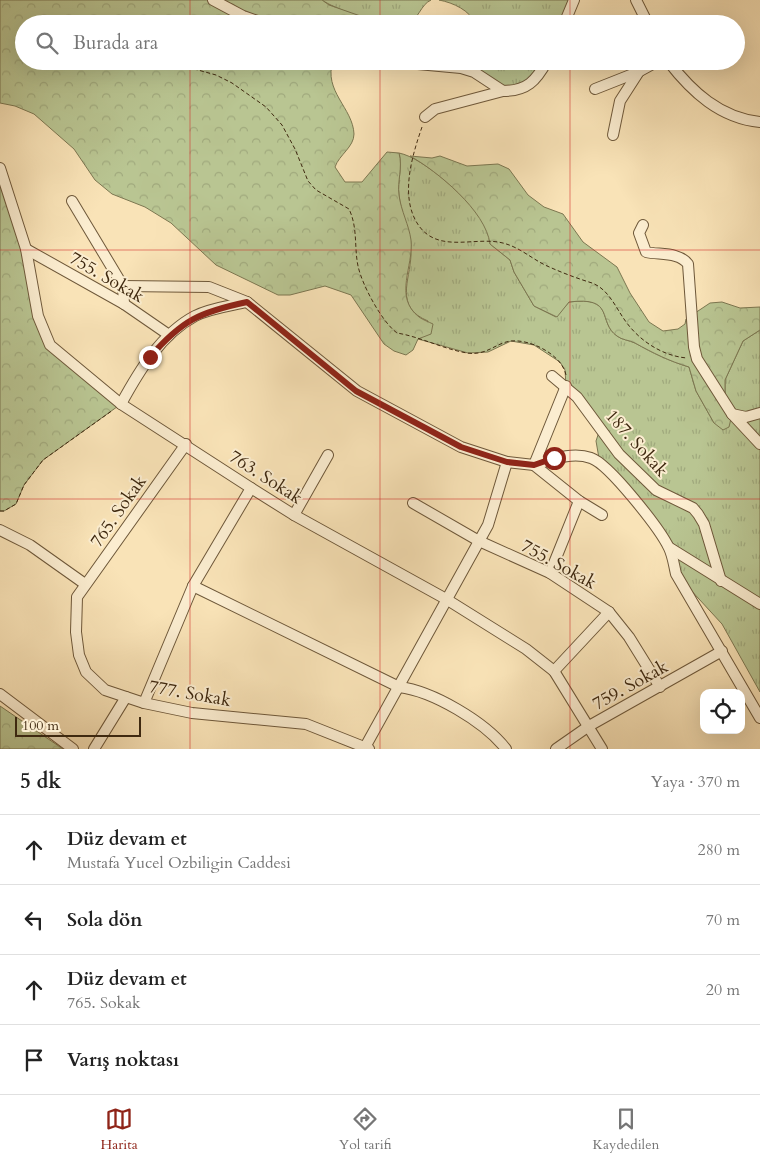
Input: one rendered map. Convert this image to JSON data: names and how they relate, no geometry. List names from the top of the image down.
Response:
{
  "streets": {
    "street": [
      "755. Sokak",
      "187. Sokak",
      "763. Sokak",
      "765. Sokak",
      "759. Sokak",
      "777. Sokak"
    ]
  },
  "crossings": [
    ["755. Sokak", "763. Sokak"],
    ["755. Sokak", "759. Sokak"],
    ["763. Sokak", "765. Sokak"],
    ["763. Sokak", "759. Sokak"],
    ["765. Sokak", "777. Sokak"]
  ],
  "scale_bar": "100 m",
  "page": {
    "search": "Burada ara",
    "scale": "100 m",
    "heading": ["5 dk", "Yaya · 370 m"],
    "list": [
      ["Düz devam et", "Mustafa Yucel Ozbiligin Caddesi", "280 m"],
      ["Sola dön", "70 m"],
      ["Düz devam et", "765. Sokak", "20 m"],
      "Varış noktası"
    ],
    "nav": ["Harita", "Yol tarifi", "Kaydedilen"]
  }
}
